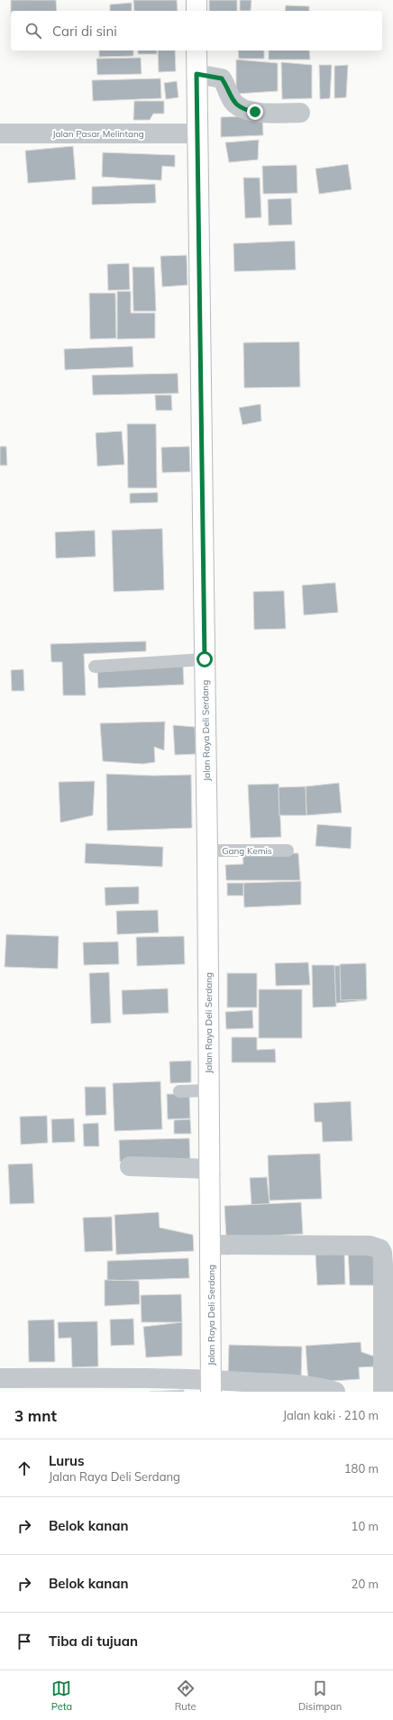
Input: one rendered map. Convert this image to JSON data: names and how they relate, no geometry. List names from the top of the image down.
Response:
{
  "streets": {
    "main road": ["Jalan Raya Deli Serdang"],
    "street": ["Jalan Pasar Melintang"],
    "lane": ["Gang Kemis"]
  },
  "crossings": [
    ["Jalan Pasar Melintang", "Jalan Raya Deli Serdang"],
    ["Jalan Raya Deli Serdang", "Gang Kemis"]
  ],
  "page": {
    "search": "Cari di sini",
    "heading": ["3 mnt", "Jalan kaki · 210 m"],
    "list": [
      ["Lurus", "Jalan Raya Deli Serdang", "180 m"],
      ["Belok kanan", "10 m"],
      ["Belok kanan", "20 m"],
      "Tiba di tujuan"
    ],
    "nav": ["Peta", "Rute", "Disimpan"]
  }
}
